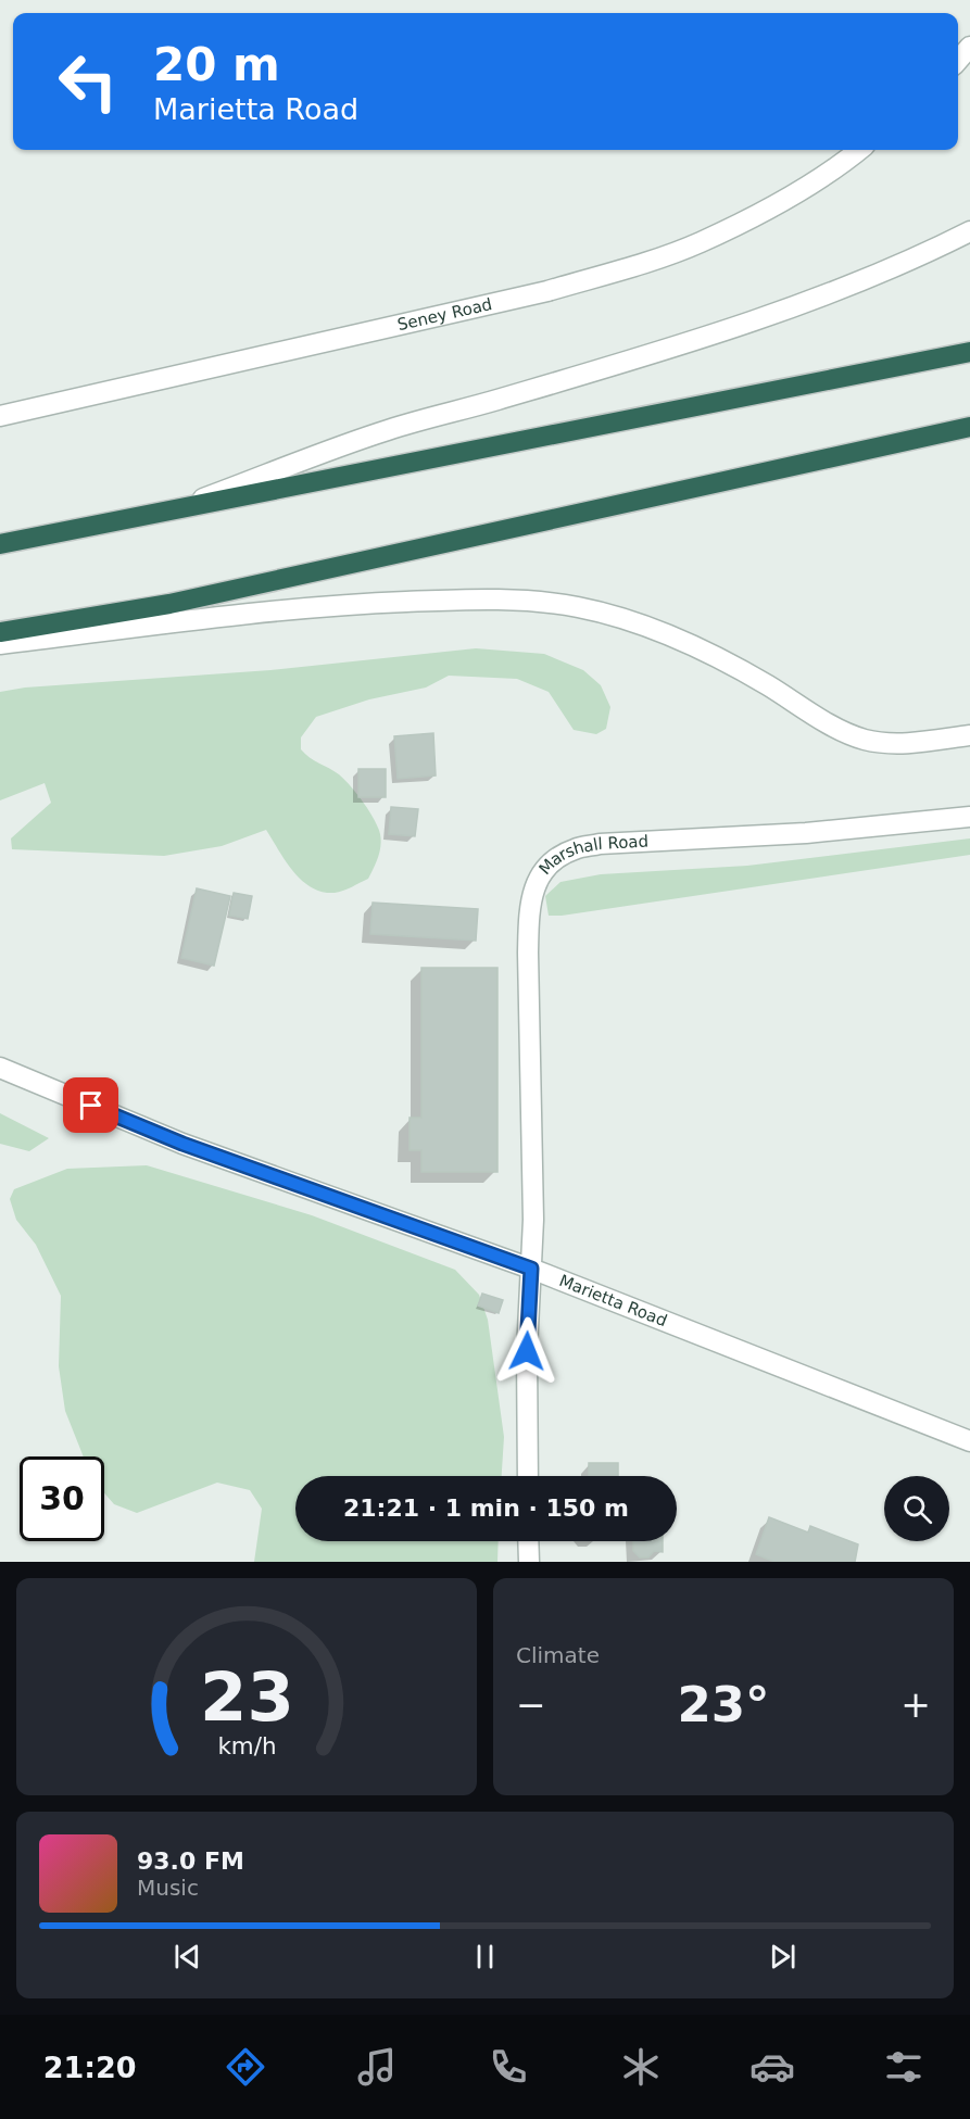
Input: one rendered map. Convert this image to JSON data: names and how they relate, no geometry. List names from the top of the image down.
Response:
{
  "streets": {
    "street": ["Seney Road", "Marshall Road", "Marietta Road"]
  },
  "crossings": [
    ["Marshall Road", "Marietta Road"]
  ],
  "page": {
    "turn": ["20 m", "Marietta Road"],
    "limit": "30",
    "trip": "21:21 · 1 min · 150 m",
    "tile": "Climate",
    "heat": ["−", "23°", "+"],
    "song": ["93.0 FM", "Music"],
    "tabs": "21:20",
    "gauge": ["23", "km/h"]
  }
}
